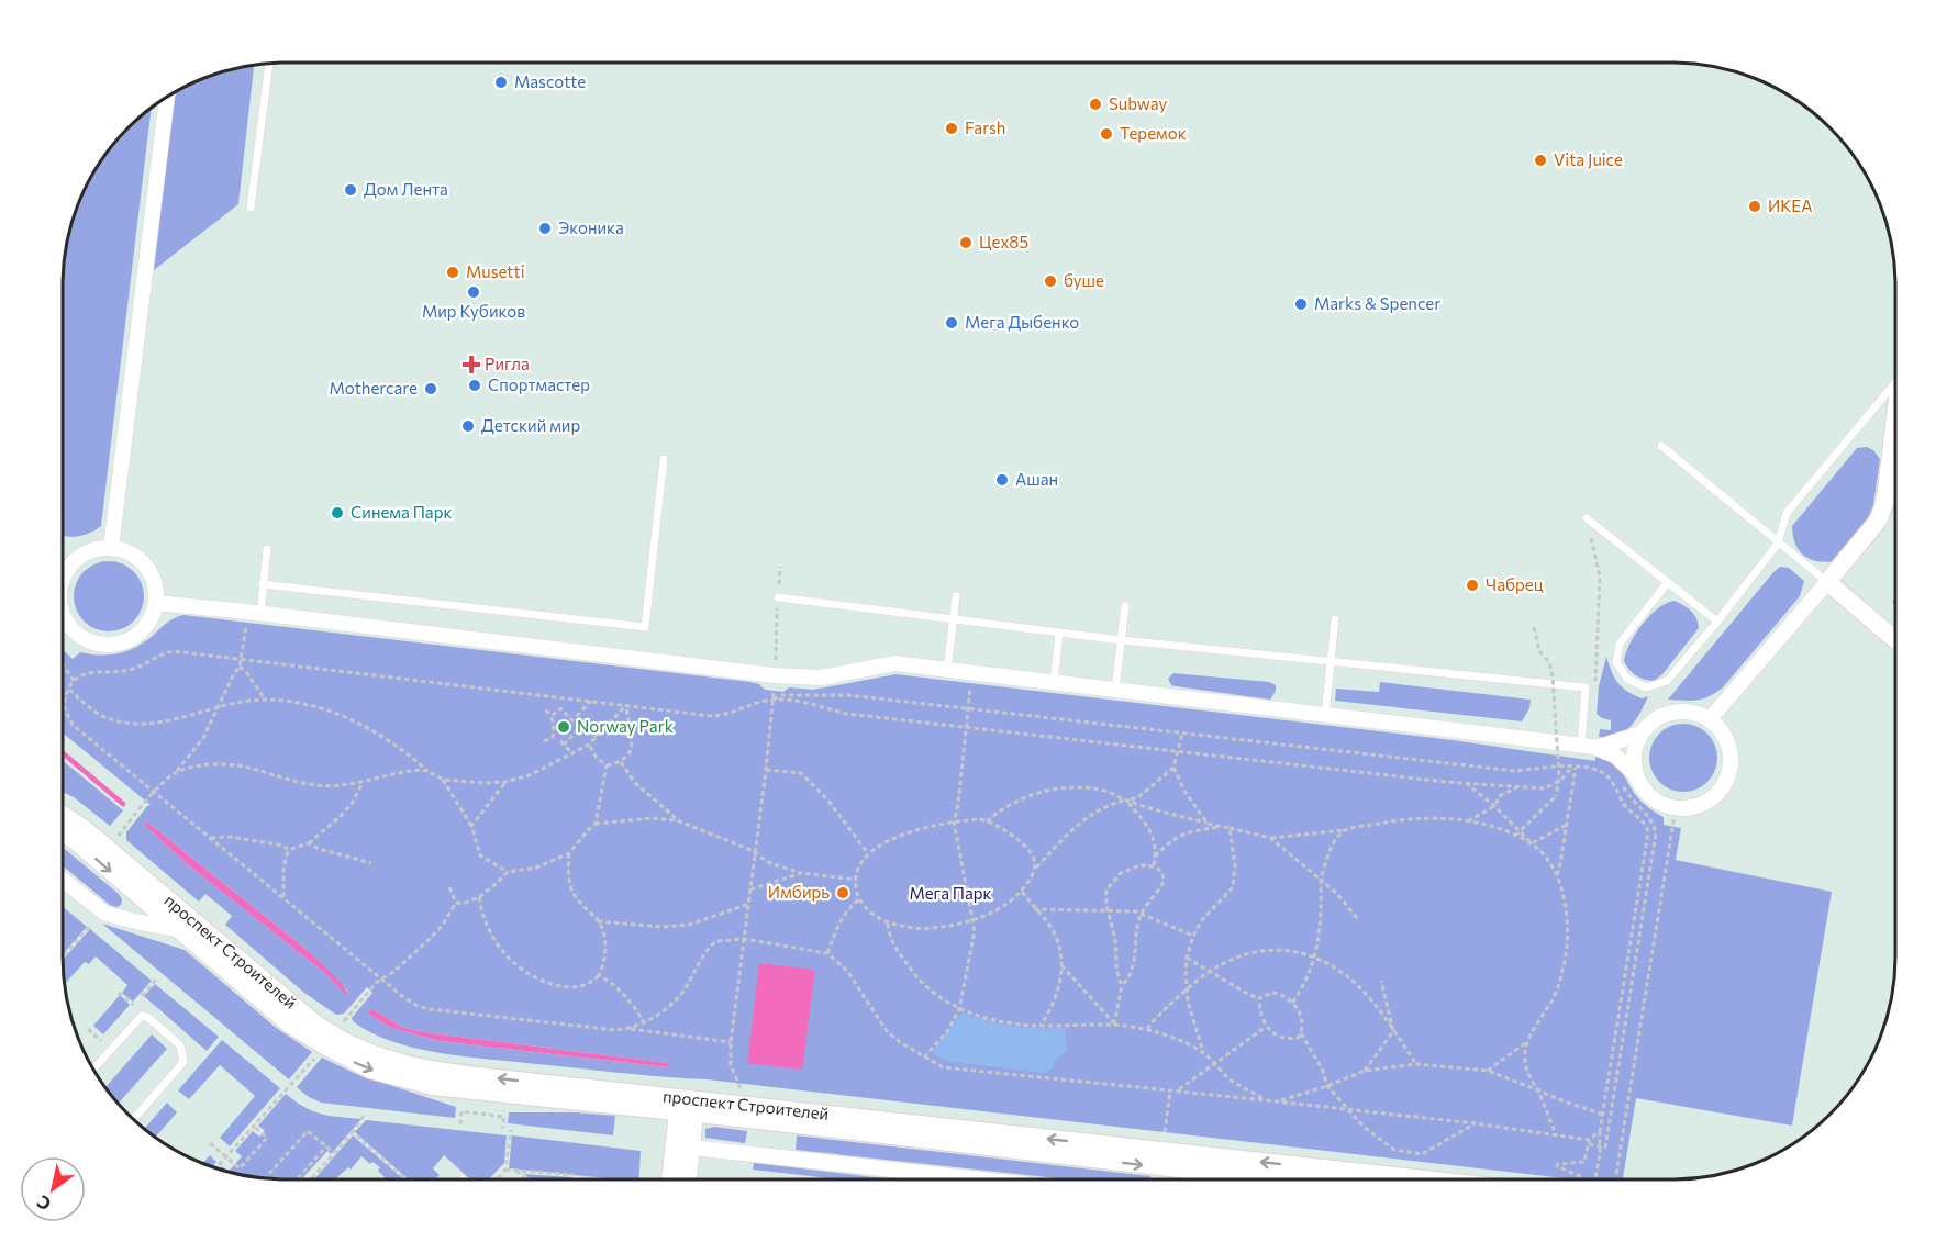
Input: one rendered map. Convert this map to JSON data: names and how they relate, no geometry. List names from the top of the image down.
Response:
{
  "streets": {
    "street": ["проспект Строителей"]
  },
  "parks": ["Мега Парк"],
  "places": {
    "other": [
      "Mascotte",
      "Subway",
      "Farsh",
      "Теремок",
      "Vita Juice",
      "Дом Лента",
      "ИКЕА",
      "Эконика",
      "Цех85",
      "Musetti",
      "буше",
      "Мир Кубиков",
      "Marks & Spencer",
      "Мега Дыбенко",
      "Спортмастер",
      "Mothercare",
      "Детский мир",
      "Ашан",
      "Синема Парк",
      "Чабрец",
      "Norway Park",
      "Имбирь"
    ],
    "health": ["Ригла"]
  },
  "north": "bottom left"
}
